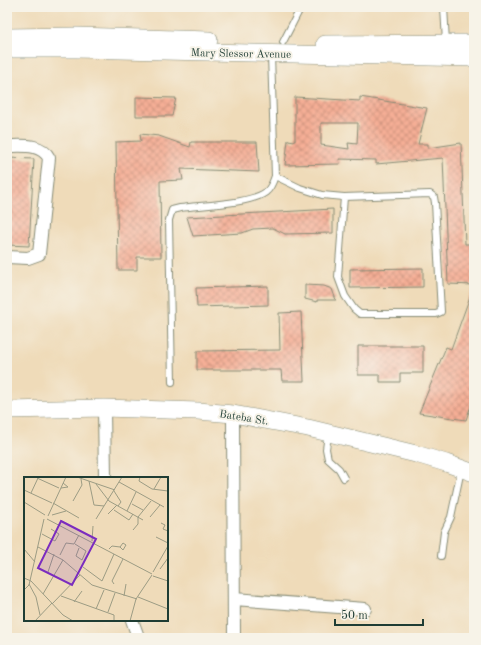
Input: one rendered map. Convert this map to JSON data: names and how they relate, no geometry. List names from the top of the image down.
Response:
{
  "streets": {
    "main road": ["Mary Slessor Avenue", "Bateba St."]
  },
  "scale_bar": "50 m"
}
